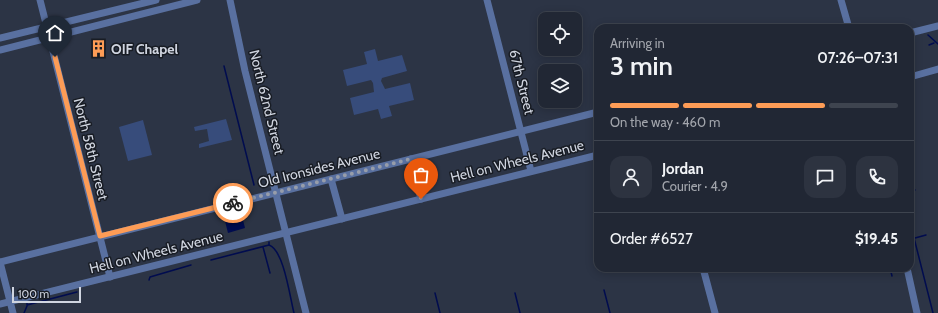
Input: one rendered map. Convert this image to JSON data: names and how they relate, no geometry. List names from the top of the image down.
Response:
{
  "streets": {
    "street": [
      "67th Street",
      "North 62nd Street",
      "North 58th Street",
      "Hell on Wheels Avenue",
      "Old Ironsides Avenue"
    ]
  },
  "crossings": [
    ["67th Street", "Hell on Wheels Avenue"],
    ["67th Street", "Old Ironsides Avenue"],
    ["North 62nd Street", "Hell on Wheels Avenue"],
    ["North 62nd Street", "Old Ironsides Avenue"],
    ["North 58th Street", "Hell on Wheels Avenue"],
    ["North 58th Street", "Old Ironsides Avenue"]
  ],
  "places": {
    "building": ["OIF Chapel"]
  },
  "scale_bar": "100 m",
  "page": {
    "heading": ["3 min", "Arriving in", "07:26–07:31"],
    "panel": [
      "Jordan",
      "Courier · 4.9",
      "Order #6527",
      "$19.45"
    ],
    "bar": "On the way · 460 m",
    "scale": "100 m"
  }
}
